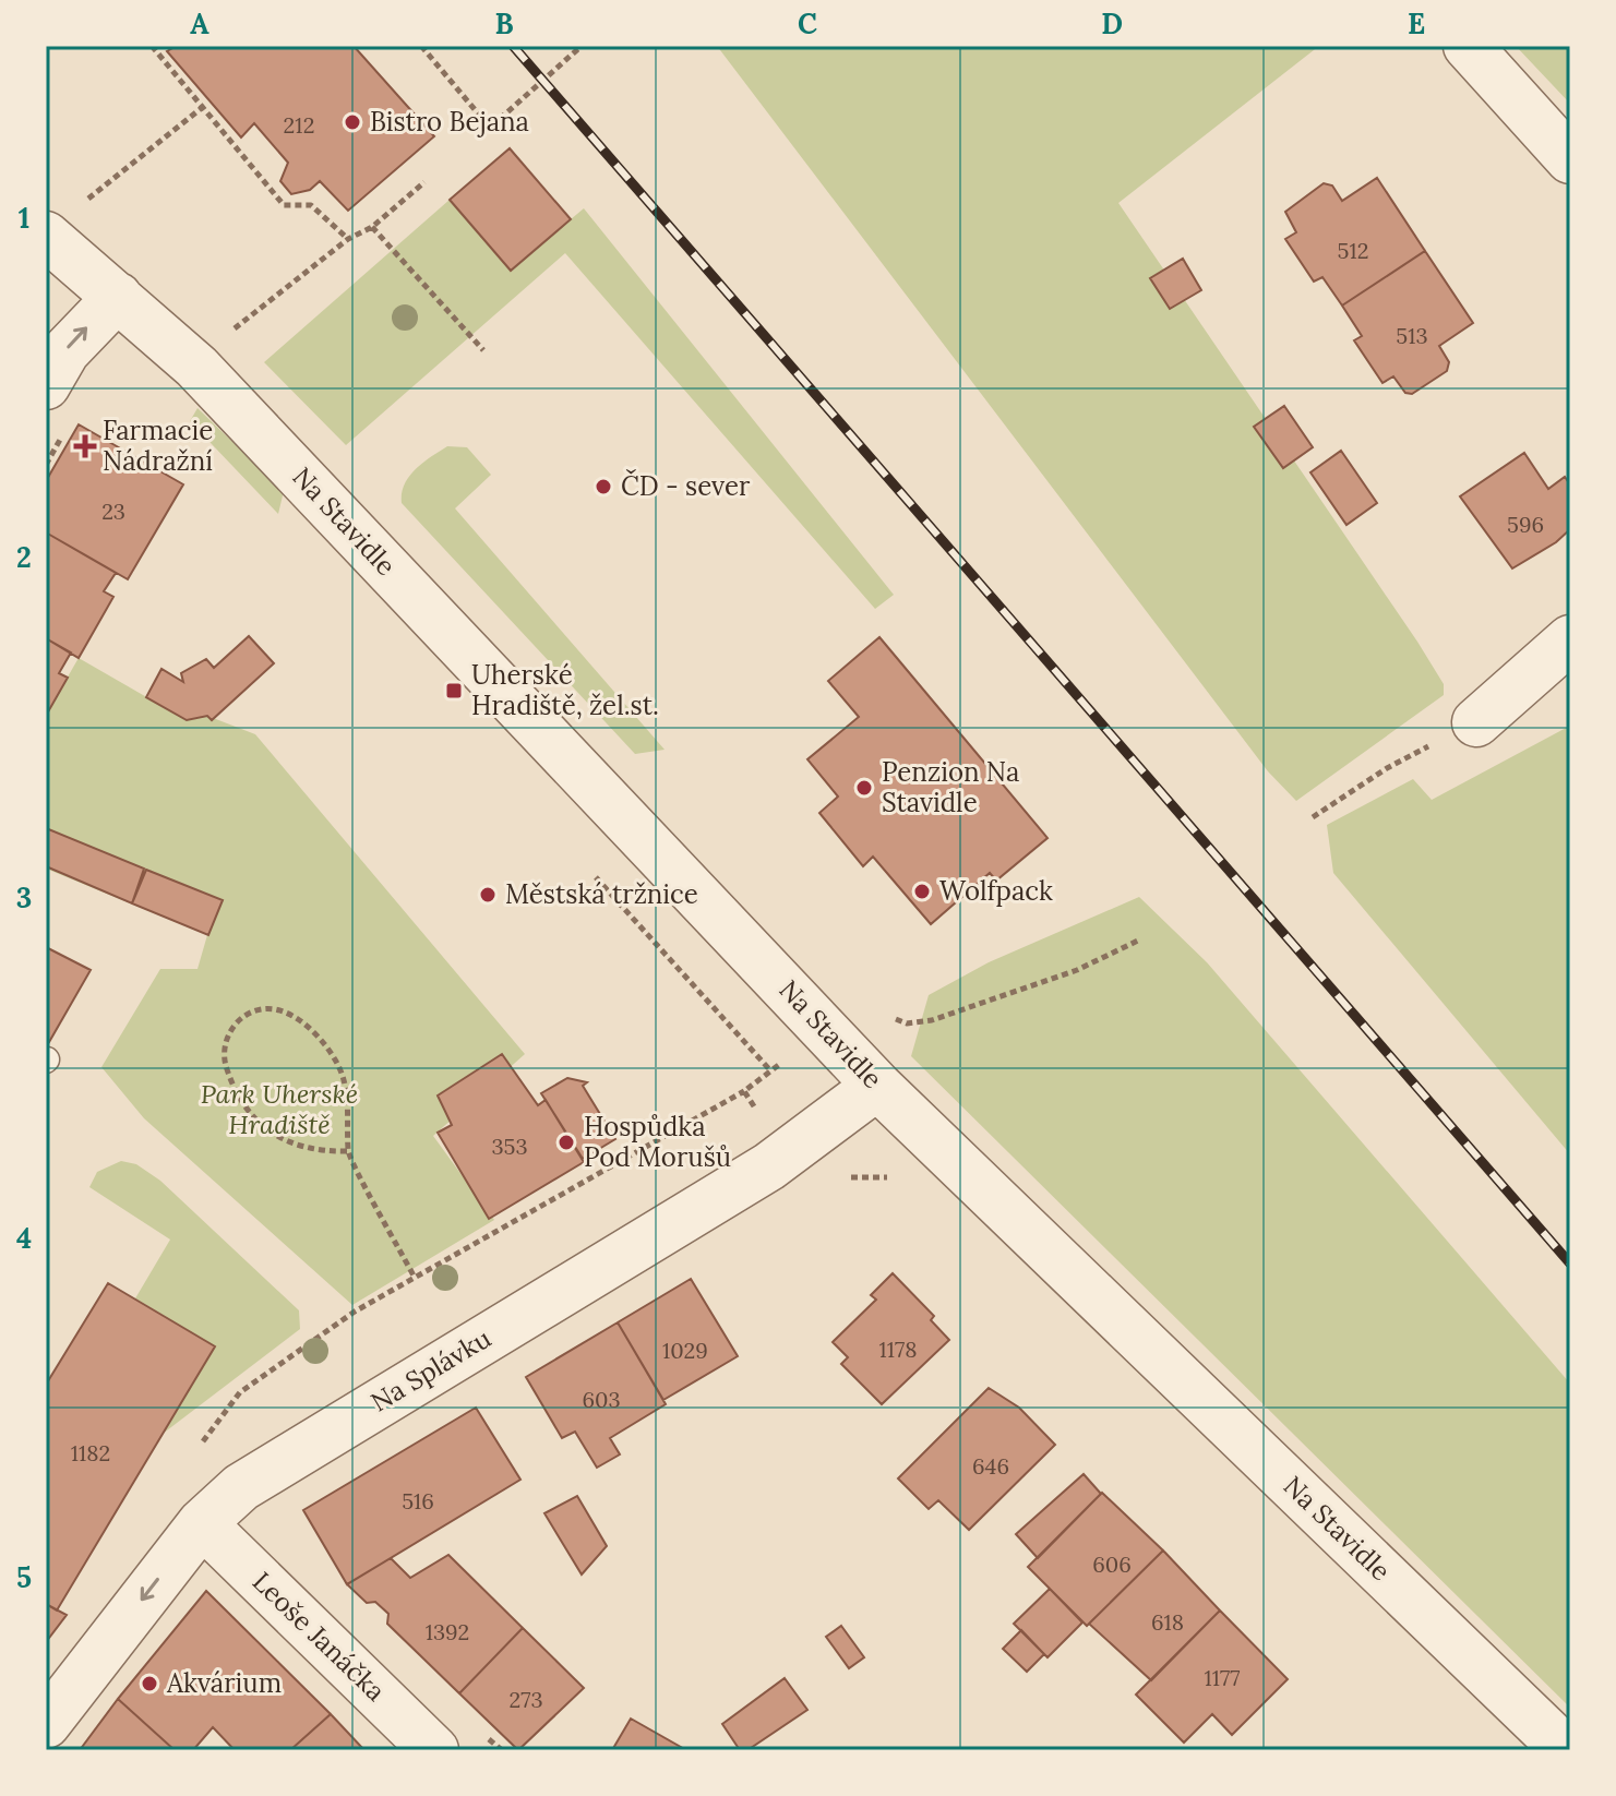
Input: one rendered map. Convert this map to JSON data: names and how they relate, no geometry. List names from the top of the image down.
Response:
{
  "streets": {
    "street": ["Na Stavidle", "Na Splávku", "Leoše Janáčka"]
  },
  "crossings": [
    ["Na Stavidle", "Na Splávku"],
    ["Na Splávku", "Leoše Janáčka"]
  ],
  "parks": ["Park Uherské Hradiště"],
  "places": {
    "other": [
      "Bistro Bejana",
      "ČD - sever",
      "Penzion Na Stavidle",
      "Wolfpack",
      "Městská tržnice",
      "Hospůdka Pod Morušů",
      "Akvárium"
    ],
    "health": ["Farmacie Nádražní"],
    "transit": ["Uherské Hradiště, žel.st."]
  },
  "house_numbers": [
    "212",
    "512",
    "513",
    "23",
    "596",
    "353",
    "1178",
    "1029",
    "603",
    "1182",
    "646",
    "516",
    "606",
    "618",
    "1392",
    "1177",
    "273"
  ],
  "grid": {
    "columns": [
      "A",
      "B",
      "C",
      "D",
      "E"
    ],
    "rows": [
      "1",
      "2",
      "3",
      "4",
      "5"
    ]
  }
}
